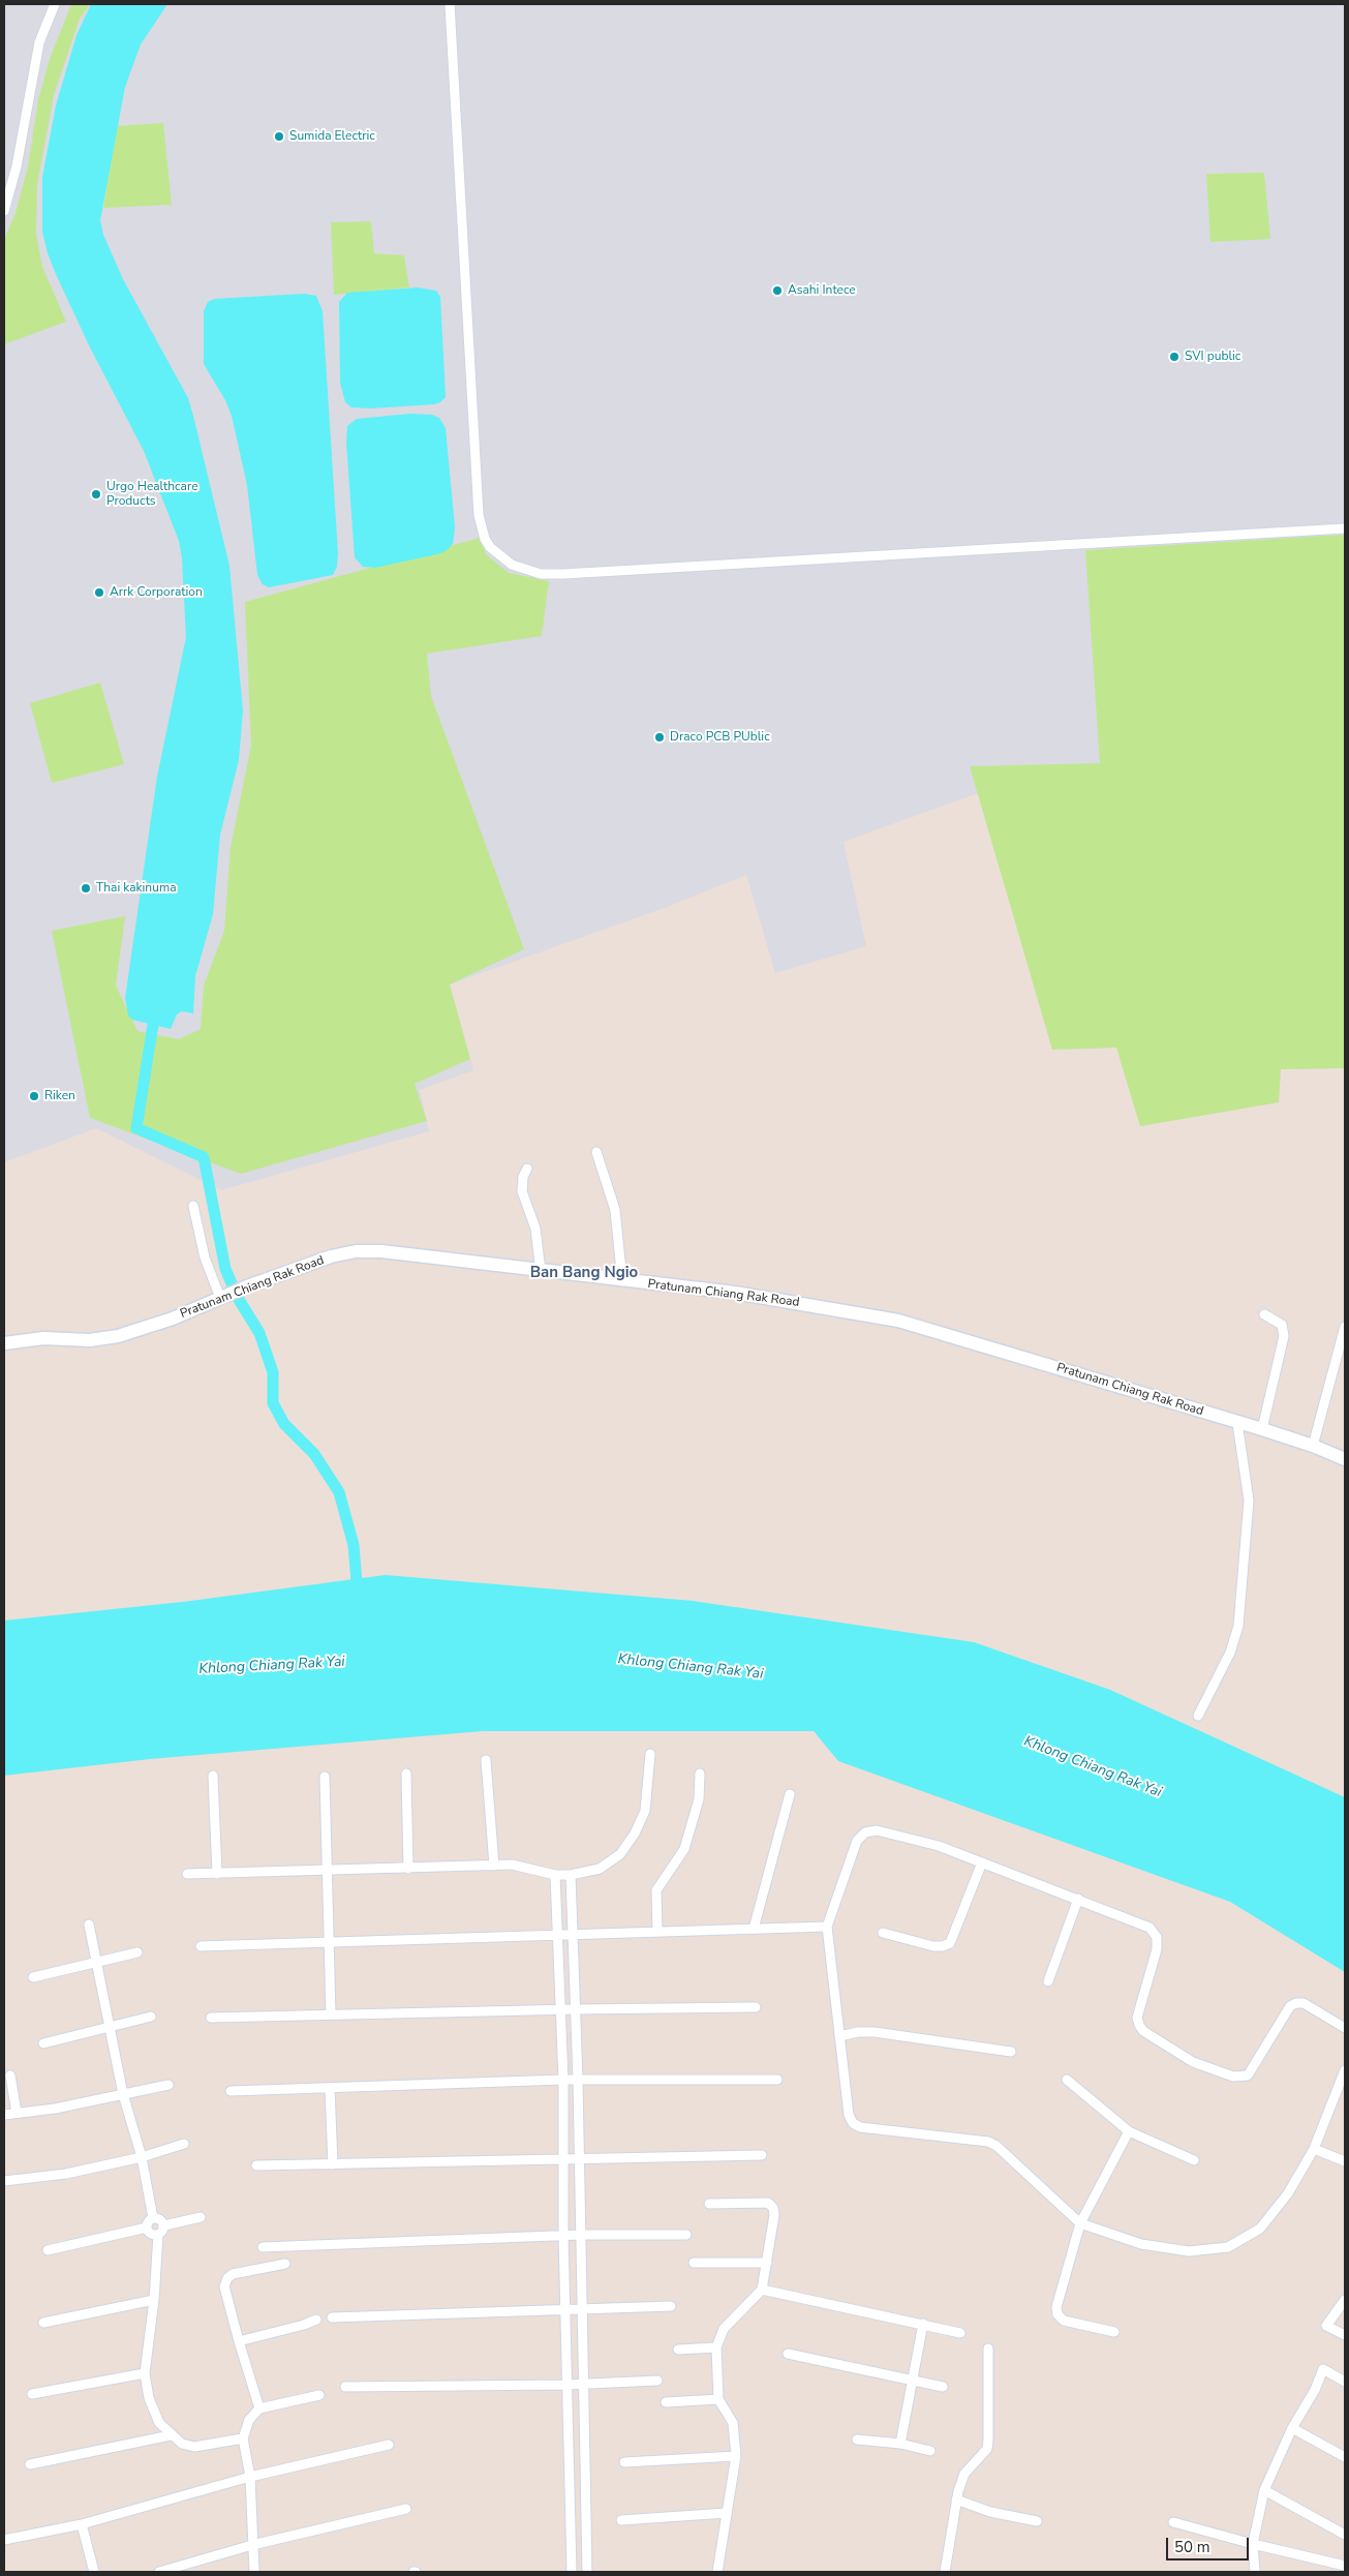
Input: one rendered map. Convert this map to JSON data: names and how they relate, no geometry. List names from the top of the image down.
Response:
{
  "streets": {
    "street": ["Pratunam Chiang Rak Road"]
  },
  "districts": ["Ban Bang Ngio"],
  "water": ["Khlong Chiang Rak Yai"],
  "places": [
    "Sumida Electric",
    "Asahi Intece",
    "SVI public",
    "Urgo Healthcare Products",
    "Arrk Corporation",
    "Draco PCB PUblic",
    "Thai kakinuma",
    "Riken"
  ],
  "scale_bar": "50 m"
}
